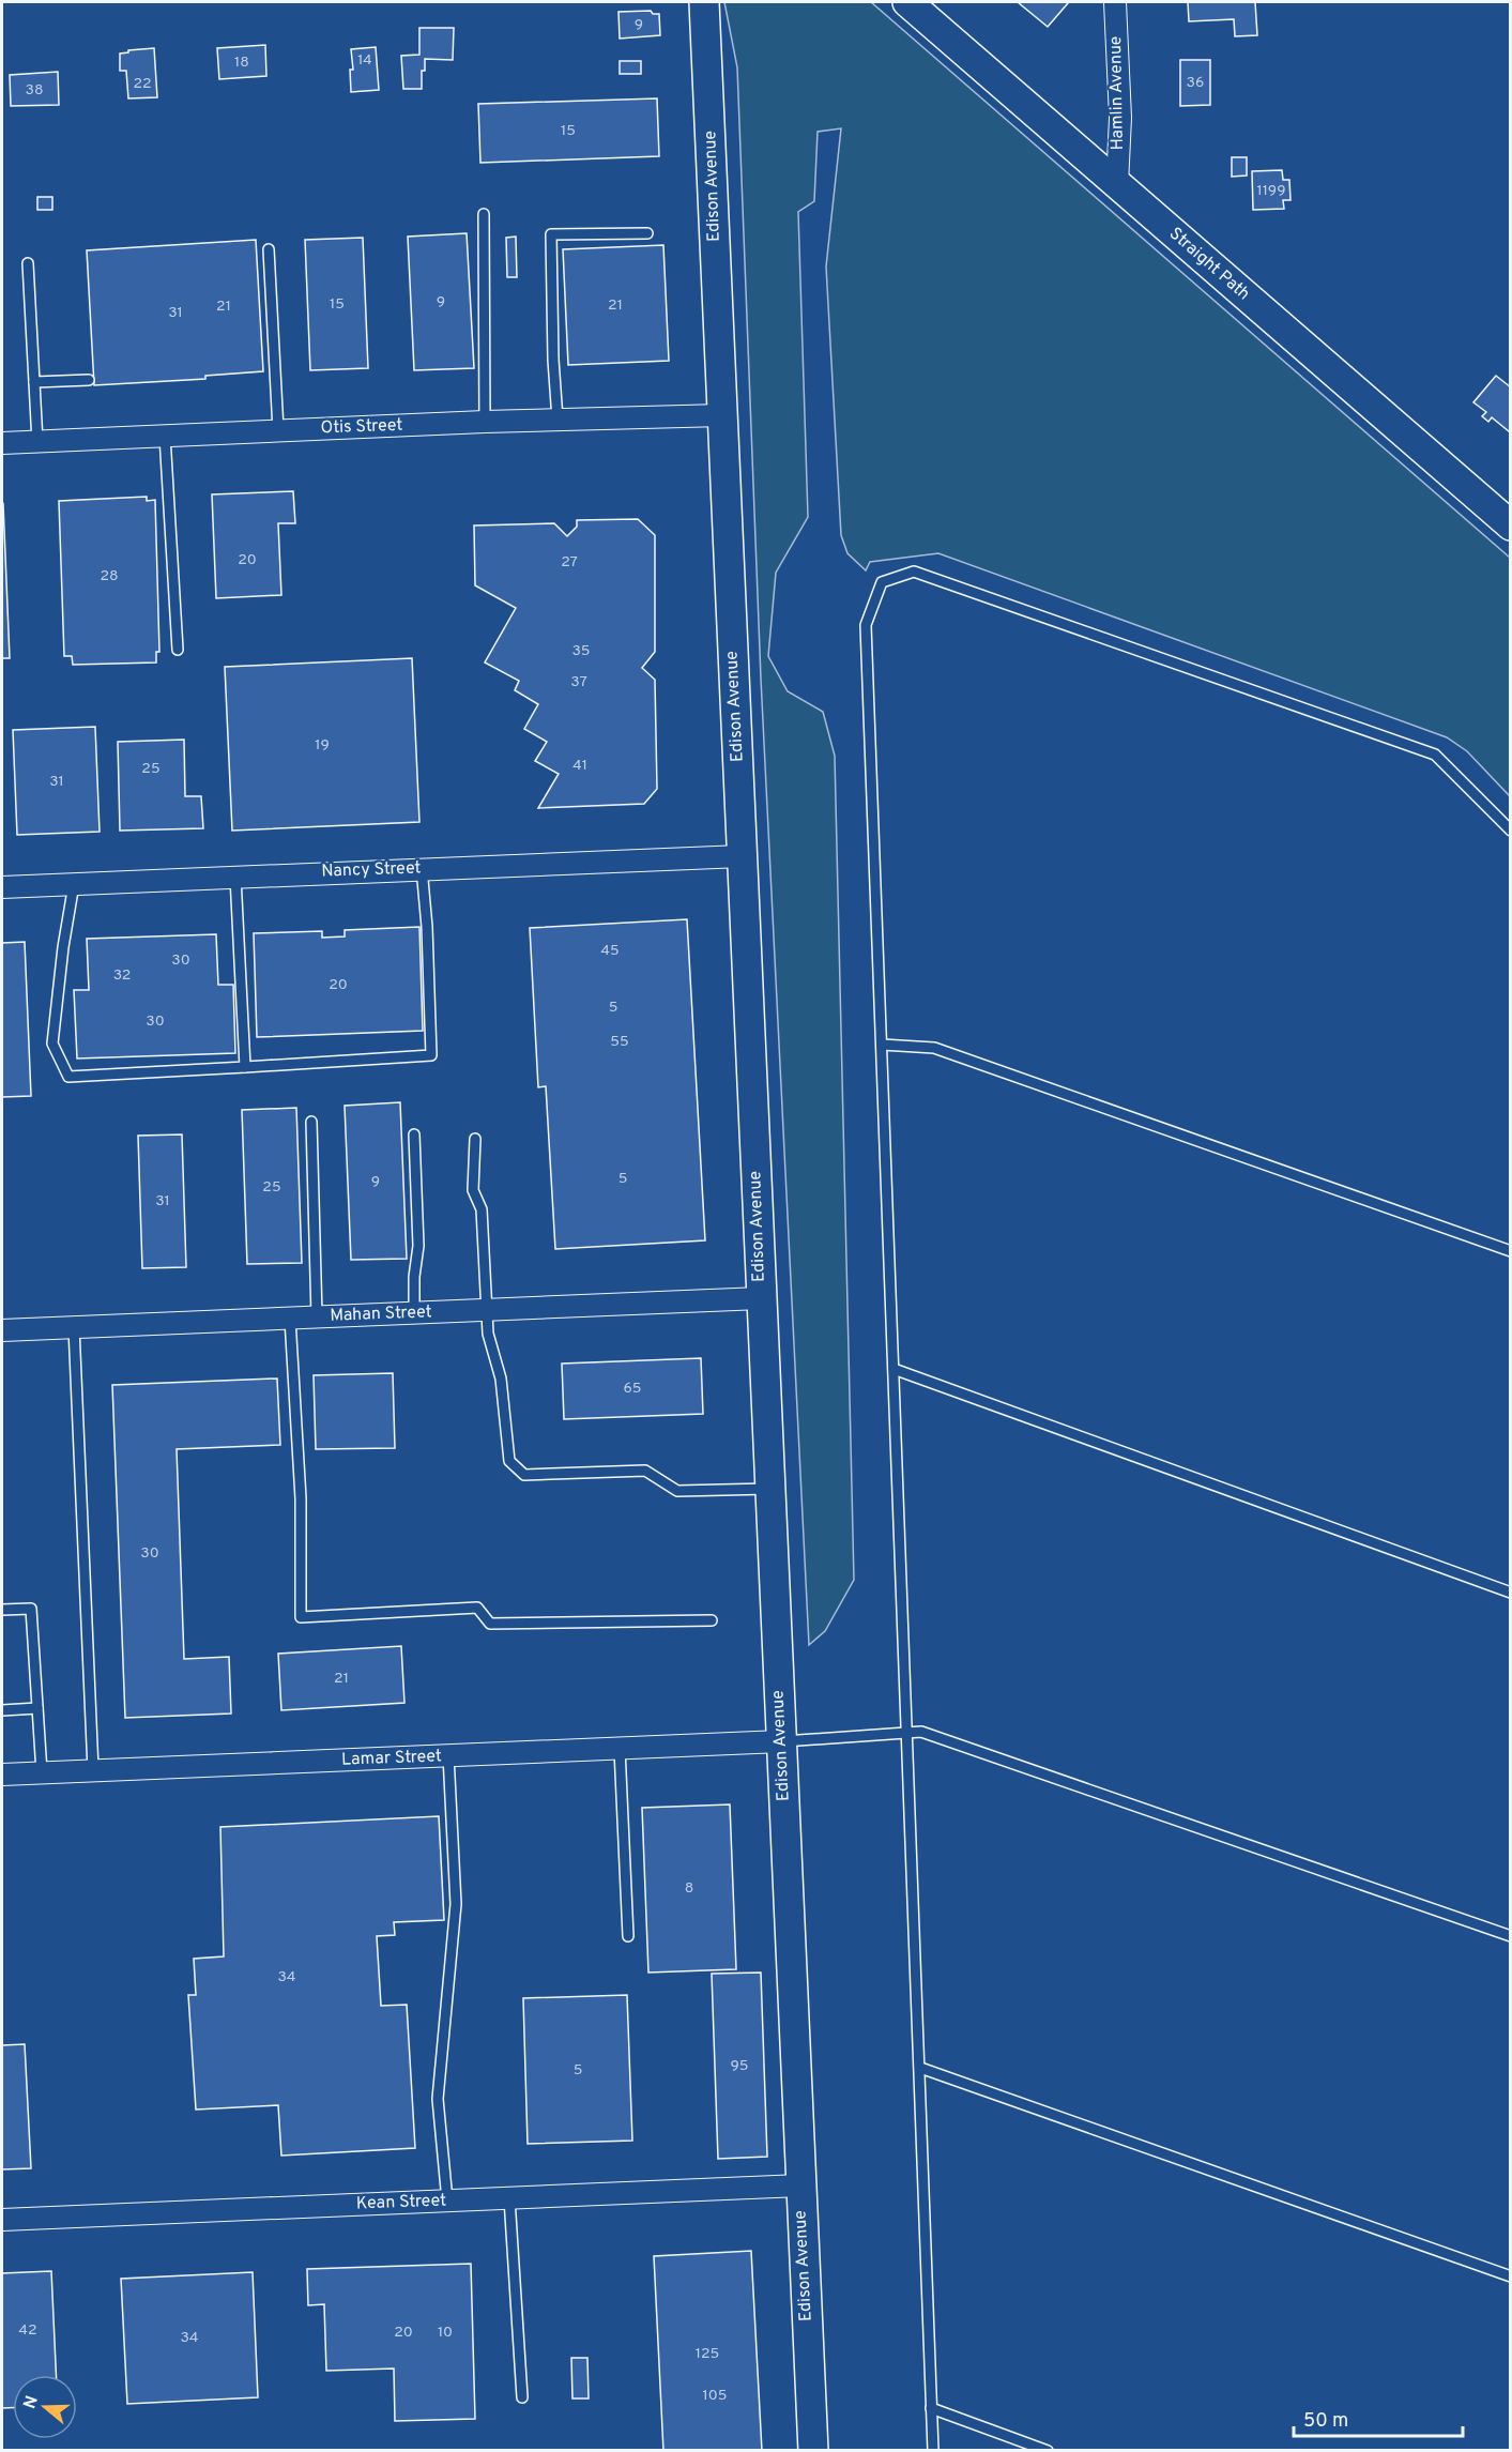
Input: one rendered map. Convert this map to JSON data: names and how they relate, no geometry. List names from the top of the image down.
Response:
{
  "streets": {
    "street": [
      "Hamlin Avenue",
      "Edison Avenue",
      "Straight Path",
      "Otis Street",
      "Nancy Street",
      "Mahan Street",
      "Lamar Street",
      "Kean Street"
    ]
  },
  "crossings": [
    ["Hamlin Avenue", "Straight Path"],
    ["Edison Avenue", "Otis Street"],
    ["Edison Avenue", "Nancy Street"],
    ["Edison Avenue", "Mahan Street"],
    ["Edison Avenue", "Lamar Street"],
    ["Edison Avenue", "Kean Street"]
  ],
  "house_numbers": [
    "9",
    "14",
    "18",
    "36",
    "22",
    "38",
    "15",
    "1199",
    "9",
    "15",
    "21",
    "21",
    "31",
    "20",
    "27",
    "28",
    "35",
    "37",
    "19",
    "41",
    "25",
    "31",
    "45",
    "30",
    "32",
    "20",
    "5",
    "30",
    "55",
    "5",
    "9",
    "25",
    "31",
    "65",
    "30",
    "21",
    "8",
    "34",
    "95",
    "5",
    "42",
    "20",
    "10",
    "34",
    "125",
    "105"
  ],
  "scale_bar": "50 m",
  "north": "left"
}
